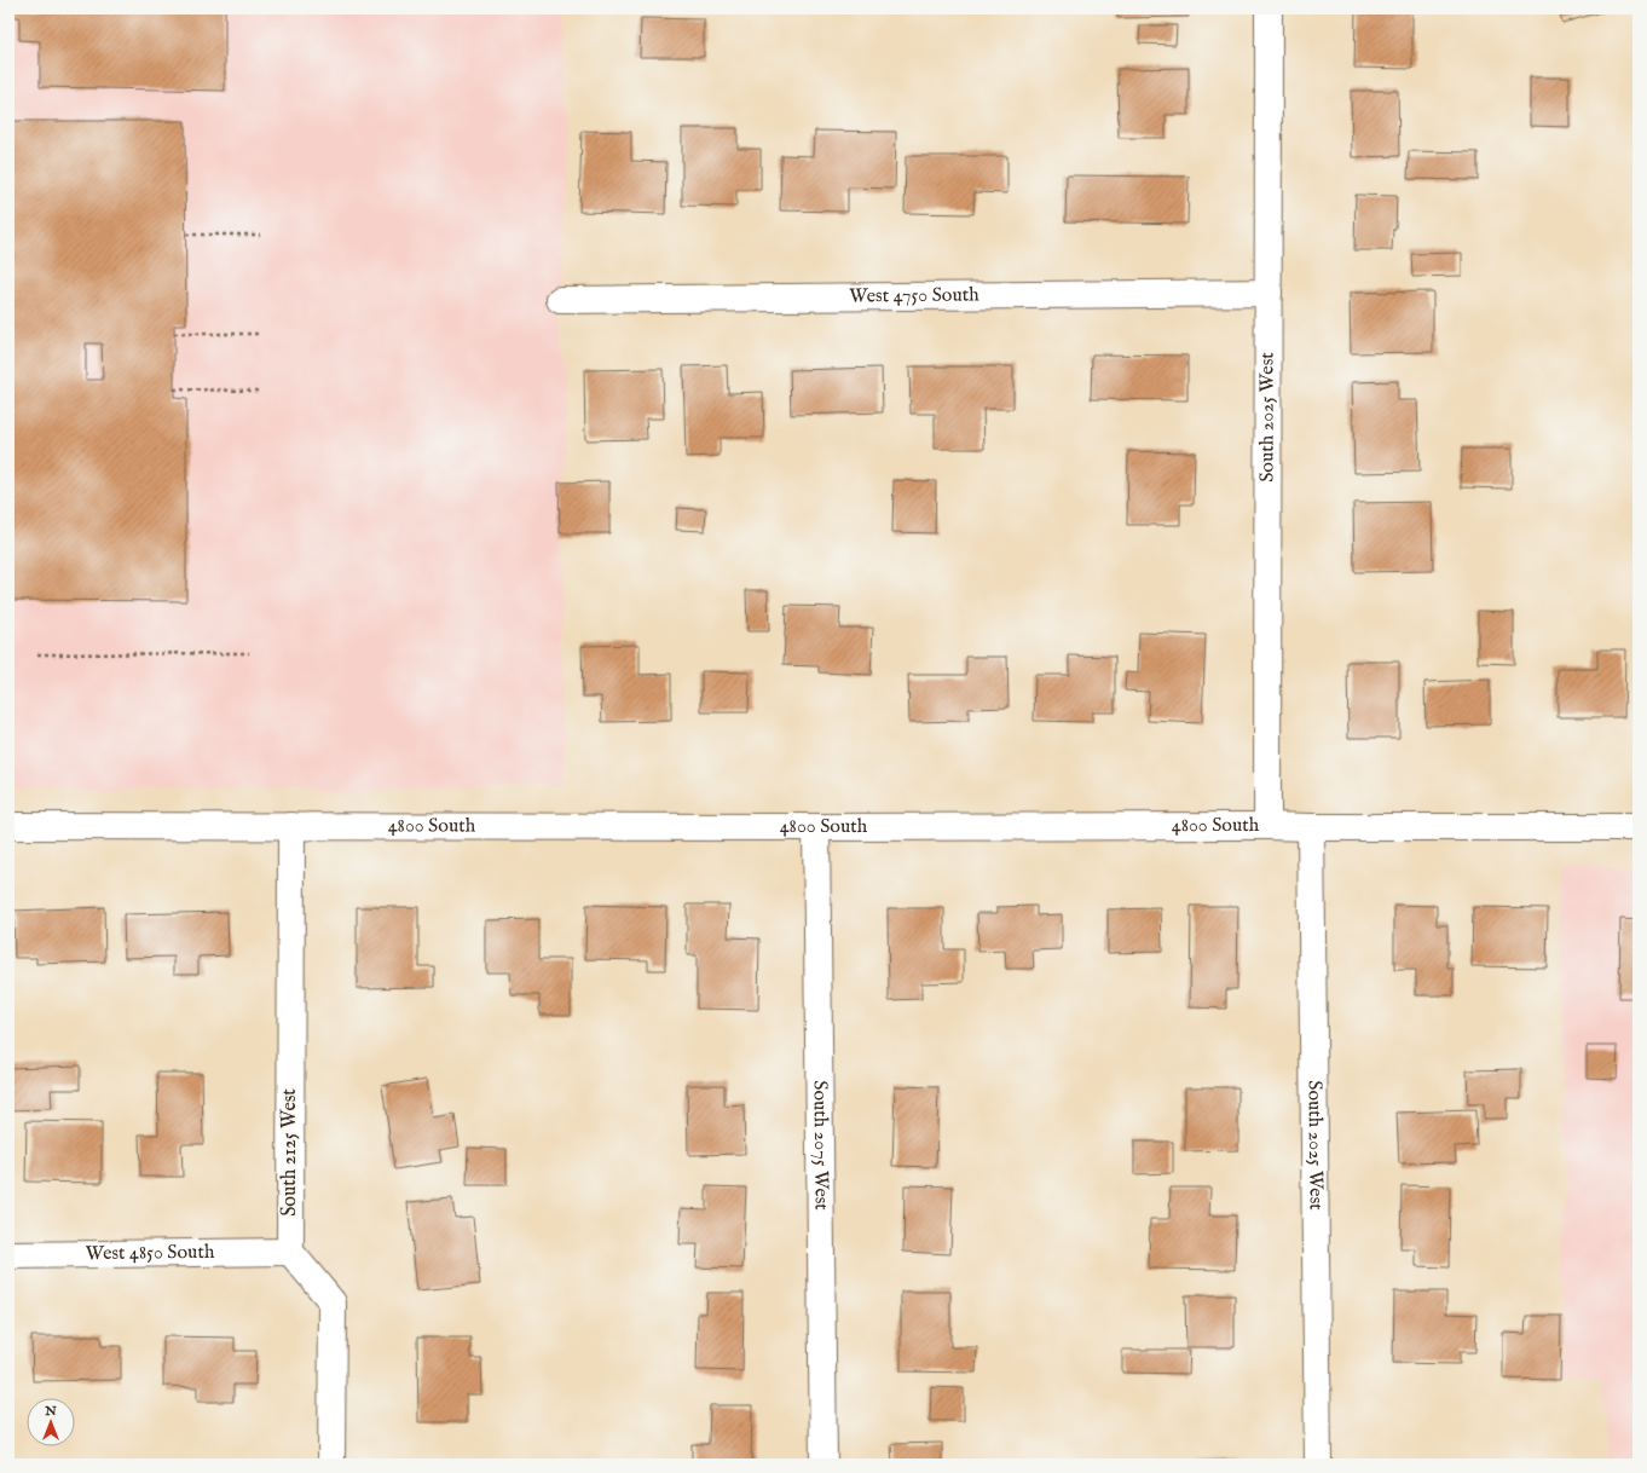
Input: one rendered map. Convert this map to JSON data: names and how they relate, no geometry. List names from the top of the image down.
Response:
{
  "streets": {
    "street": [
      "West 4750 South",
      "South 2025 West",
      "4800 South",
      "South 2075 West",
      "South 2125 West",
      "West 4850 South"
    ]
  },
  "crossings": [
    ["West 4750 South", "South 2025 West"],
    ["South 2025 West", "4800 South"],
    ["4800 South", "South 2075 West"],
    ["4800 South", "South 2125 West"],
    ["South 2125 West", "West 4850 South"]
  ],
  "north": "top"
}
